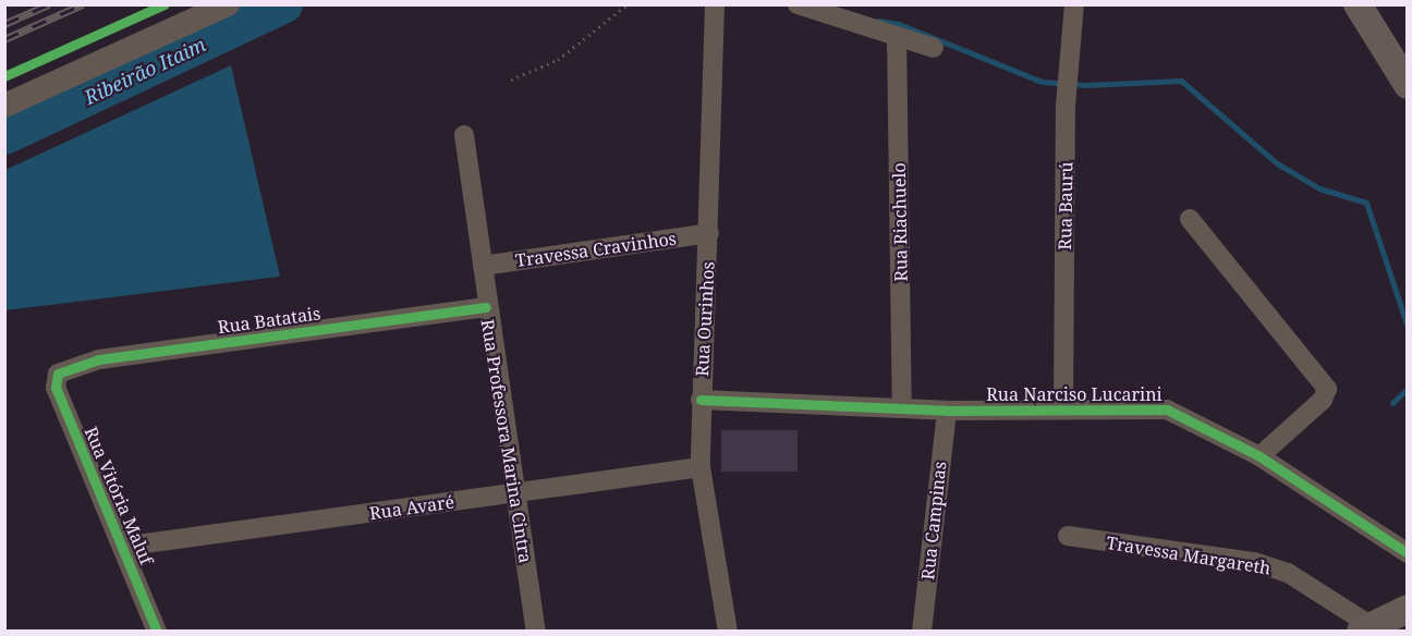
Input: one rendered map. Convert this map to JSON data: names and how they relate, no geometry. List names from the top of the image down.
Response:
{
  "streets": {
    "street": [
      "Rua Baurú",
      "Rua Riachuelo",
      "Travessa Cravinhos",
      "Rua Ourinhos",
      "Rua Batatais",
      "Rua Narciso Lucarini",
      "Rua Professora Marina Cintra",
      "Rua Vitória Maluf",
      "Rua Avaré",
      "Rua Campinas",
      "Travessa Margareth"
    ]
  },
  "crossings": [
    ["Rua Baurú", "Rua Narciso Lucarini"],
    ["Rua Riachuelo", "Rua Narciso Lucarini"],
    ["Travessa Cravinhos", "Rua Ourinhos"],
    ["Travessa Cravinhos", "Rua Professora Marina Cintra"],
    ["Rua Ourinhos", "Rua Narciso Lucarini"],
    ["Rua Ourinhos", "Rua Avaré"],
    ["Rua Batatais", "Rua Professora Marina Cintra"],
    ["Rua Batatais", "Rua Vitória Maluf"],
    ["Rua Narciso Lucarini", "Rua Campinas"],
    ["Rua Professora Marina Cintra", "Rua Avaré"],
    ["Rua Vitória Maluf", "Rua Avaré"]
  ],
  "water": ["Ribeirão Itaim"]
}
